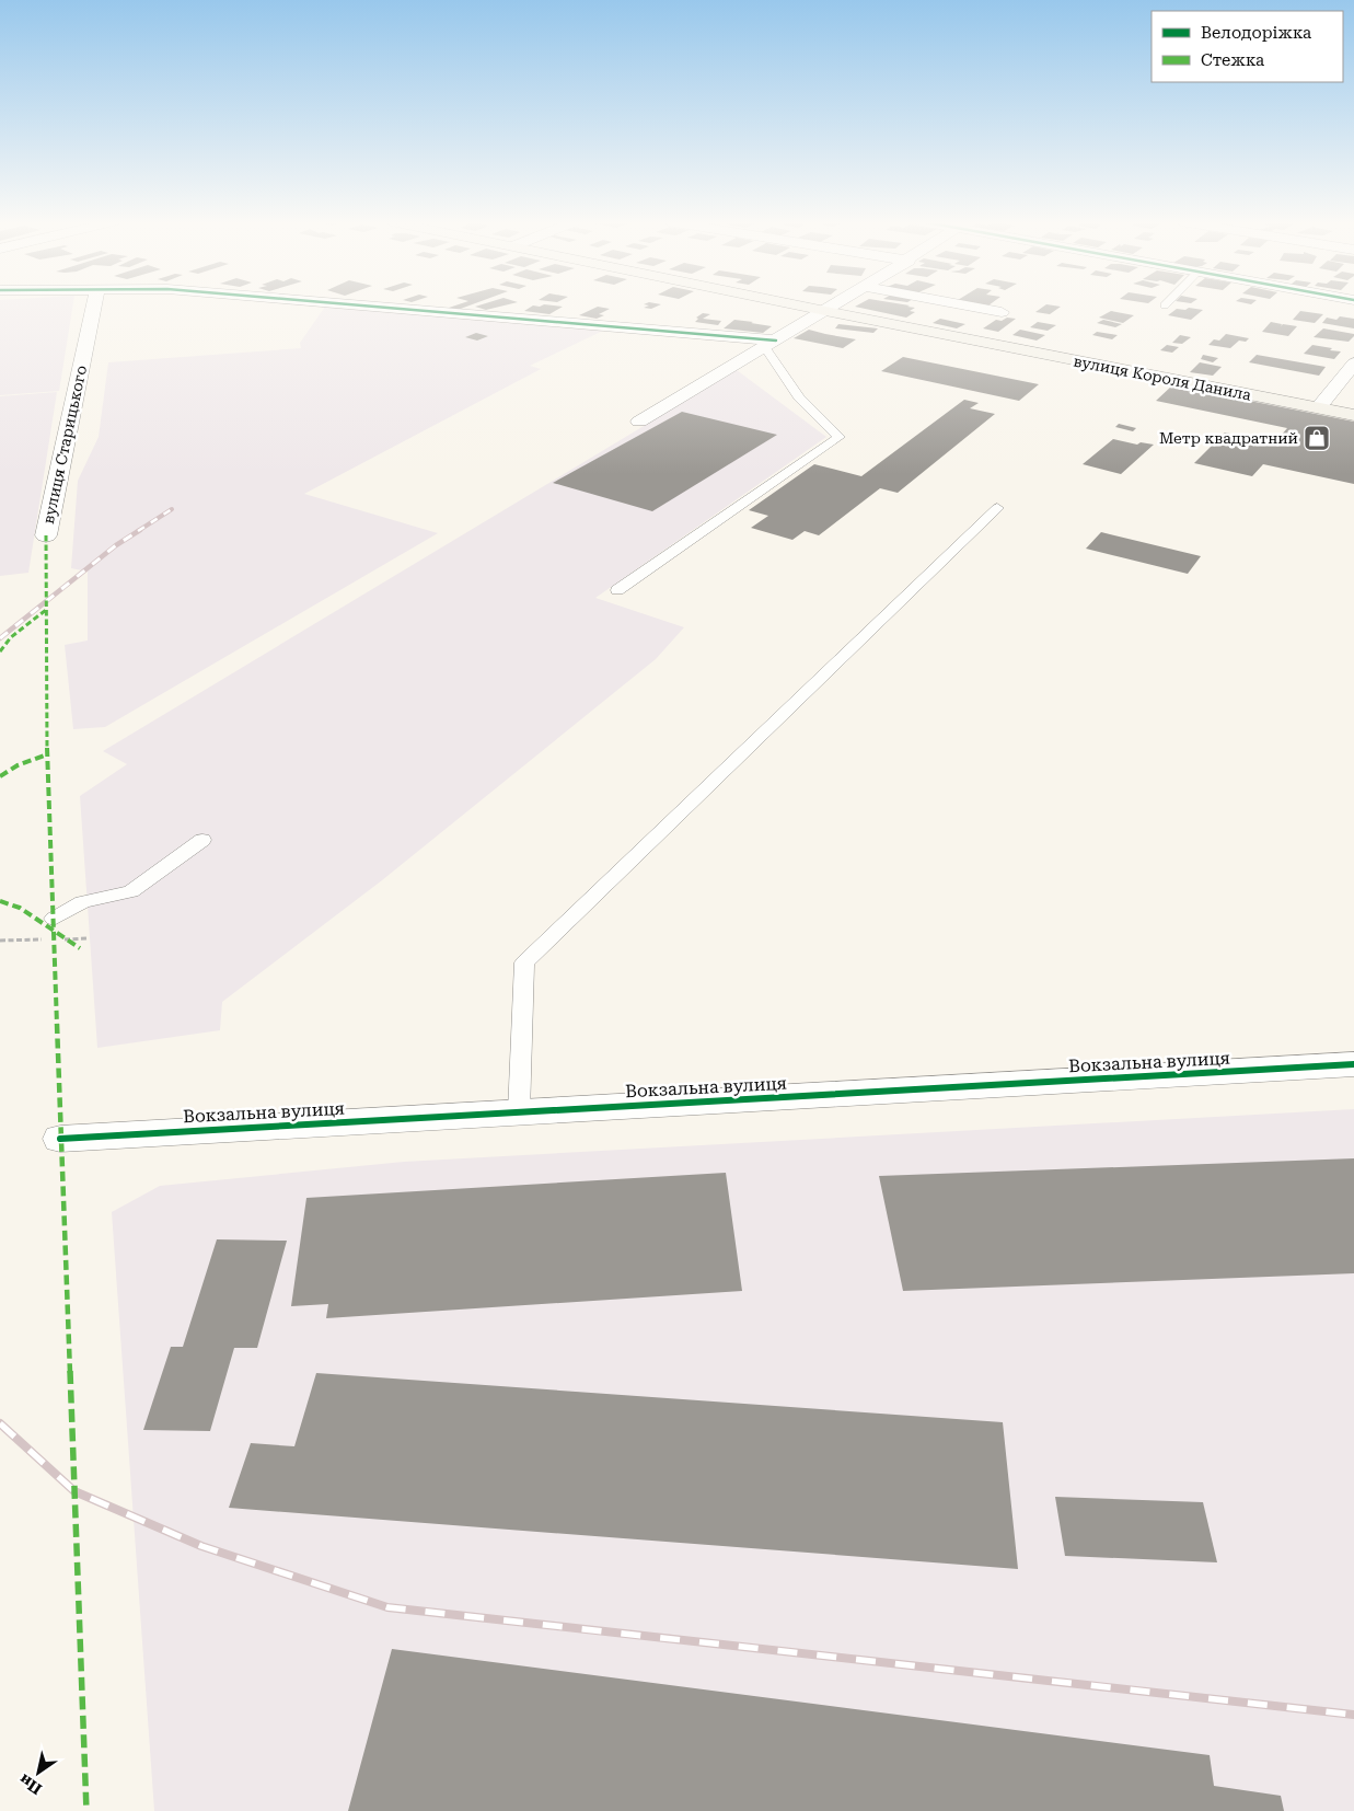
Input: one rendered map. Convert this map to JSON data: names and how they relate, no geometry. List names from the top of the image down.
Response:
{
  "streets": {
    "main road": ["вулиця Короля Данила"],
    "street": ["вулиця Старицького", "Вокзальна вулиця"]
  },
  "places": {
    "shop": ["Метр квадратний"]
  },
  "legend": ["Велодоріжка", "Стежка"],
  "north": "bottom left"
}
